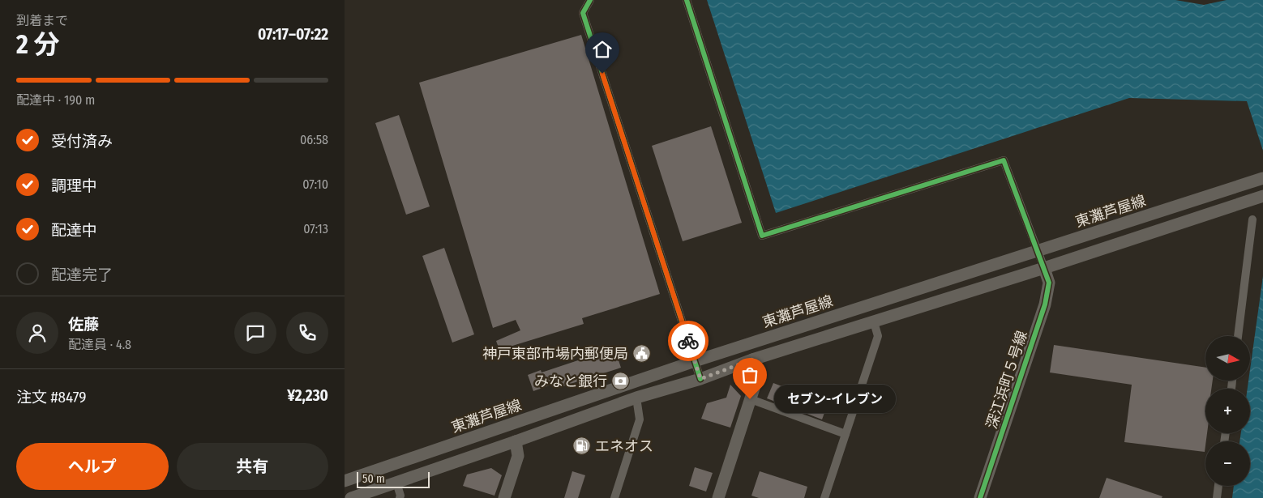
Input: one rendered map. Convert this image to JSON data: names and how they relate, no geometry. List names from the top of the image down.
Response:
{
  "streets": {
    "main road": ["東灘芦屋線", "深江浜町５号線"]
  },
  "places": {
    "public building": ["神戸東部市場内郵便局"],
    "bank": ["みなと銀行"],
    "other": ["セブン-イレブン"],
    "fuel station": ["エネオス"]
  },
  "scale_bar": "50 m",
  "north": "right",
  "page": {
    "heading": ["2 分", "到着まで", "07:17–07:22"],
    "panel": [
      "佐藤",
      "配達員 · 4.8",
      "注文 #8479",
      "¥2,230"
    ],
    "bar": "配達中 · 190 m",
    "list": [
      ["受付済み", "06:58"],
      ["調理中", "07:10"],
      ["配達中", "07:13"],
      "配達完了"
    ],
    "map_buttons": ["+", "−"],
    "bubble": "セブン-イレブン",
    "buttons": ["ヘルプ", "共有"],
    "scale": "50 m"
  }
}
